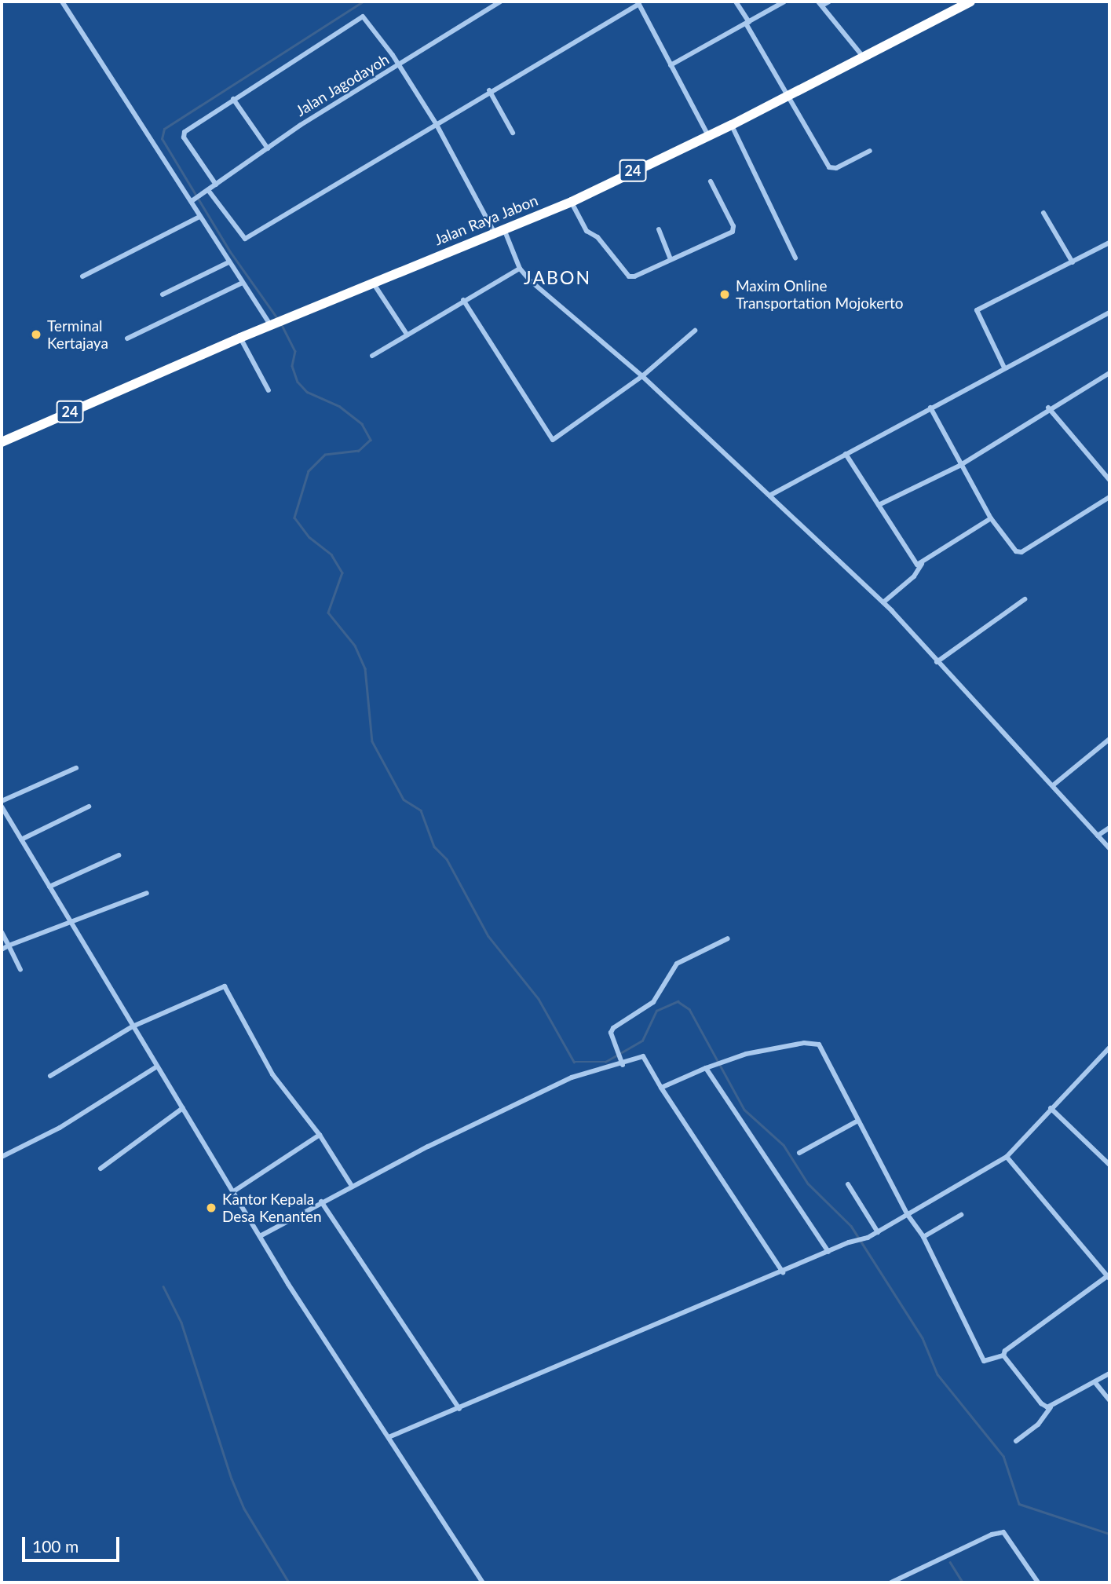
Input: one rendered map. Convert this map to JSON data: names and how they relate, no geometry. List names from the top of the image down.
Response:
{
  "streets": {
    "highway": ["24", "Jalan Raya Jabon"],
    "street": ["Jalan Jagodayoh"]
  },
  "districts": ["JABON"],
  "places": ["Maxim Online Transportation Mojokerto", "Terminal Kertajaya", "Kantor Kepala Desa Kenanten"],
  "scale_bar": "100 m"
}
